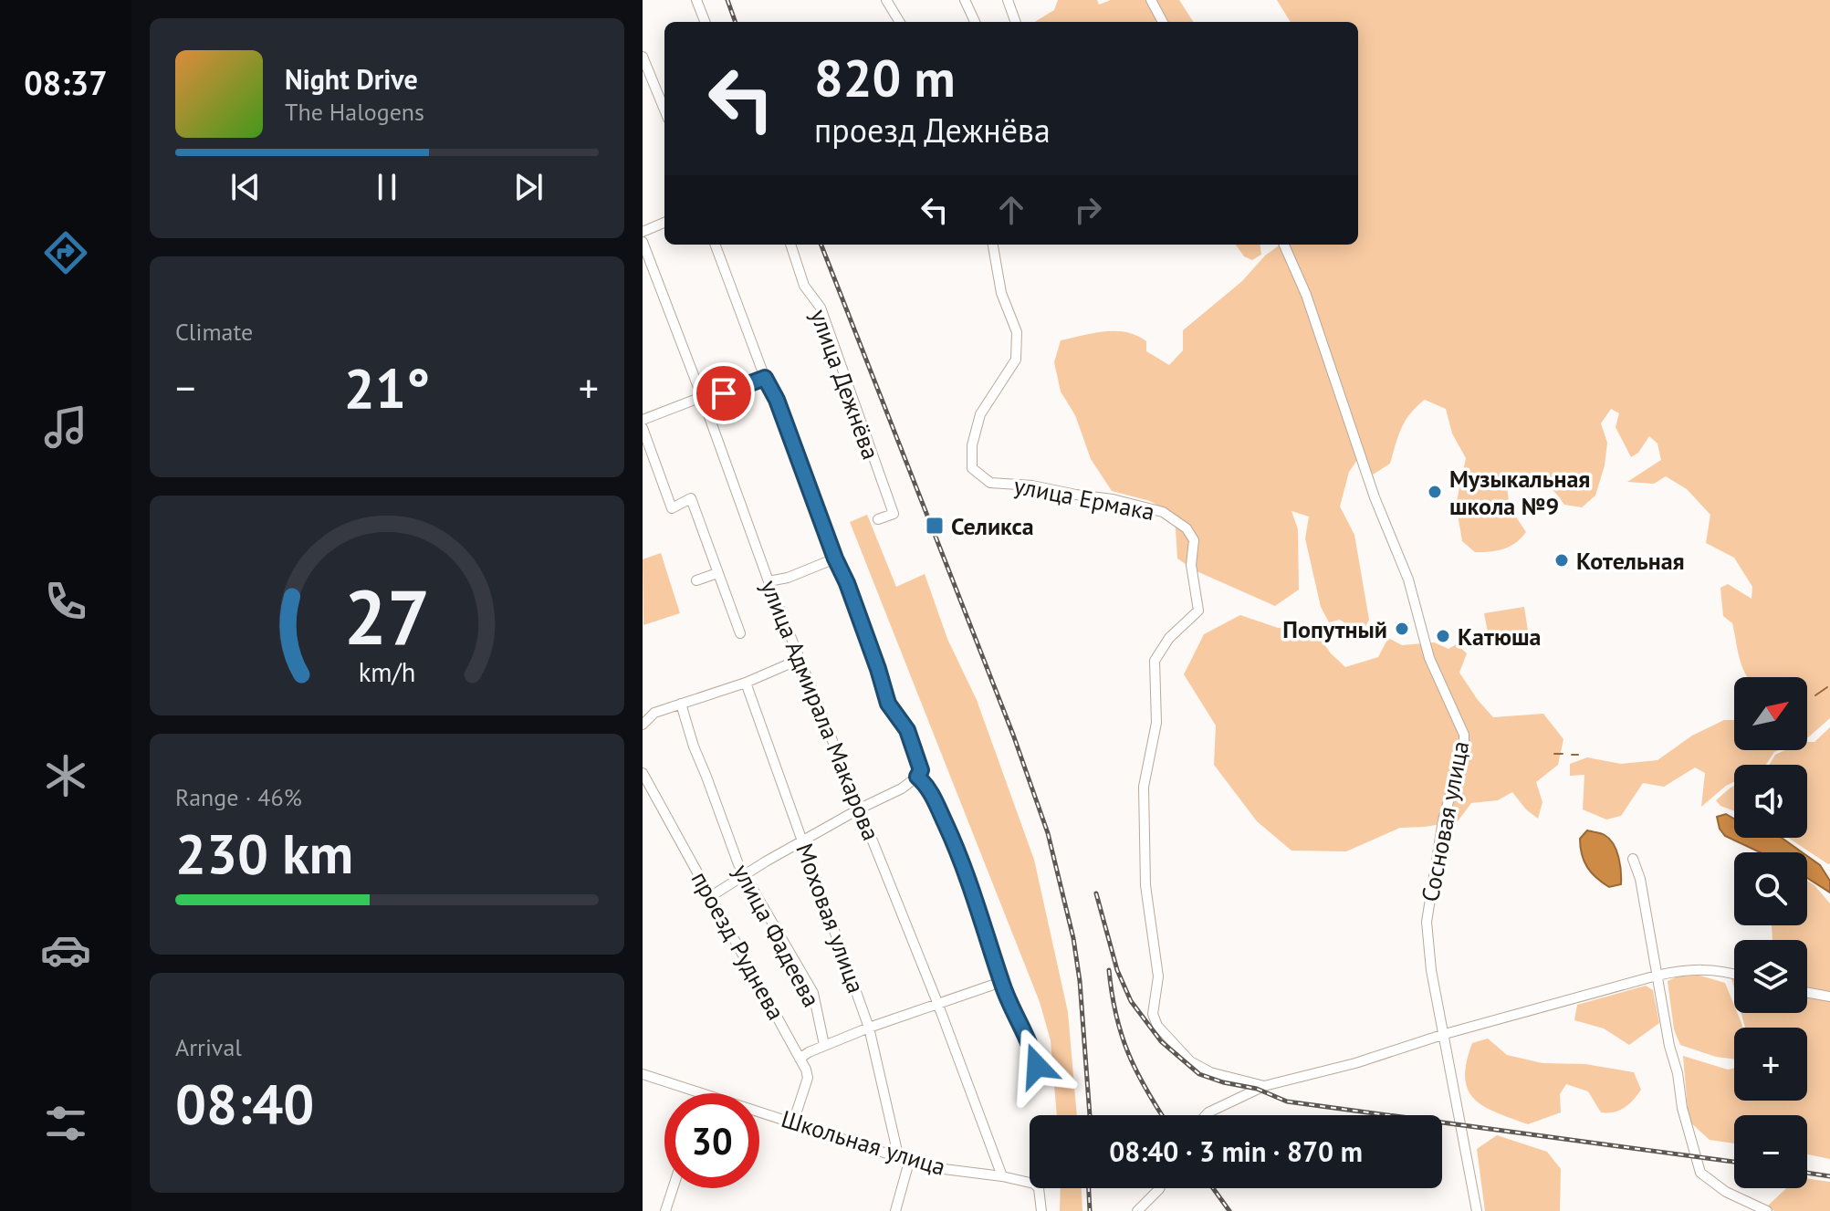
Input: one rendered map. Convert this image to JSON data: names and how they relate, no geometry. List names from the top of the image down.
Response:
{
  "streets": {
    "street": [
      "улица Дежнёва",
      "улица Ермака",
      "улица Адмирала Макарова",
      "Сосновая улица",
      "Моховая улица",
      "улица Фадеева",
      "проезд Руднева",
      "Школьная улица"
    ]
  },
  "crossings": [
    ["улица Адмирала Макарова", "Школьная улица"],
    ["Моховая улица", "Школьная улица"],
    ["проезд Руднева", "Школьная улица"]
  ],
  "places": {
    "other": [
      "Музыкальная школа №9",
      "Котельная",
      "Попутный",
      "Катюша"
    ],
    "transit": ["Селикса"]
  },
  "north": "top right",
  "page": {
    "tabs": "08:37",
    "turn": ["820 m", "проезд Дежнёва"],
    "song": ["Night Drive", "The Halogens"],
    "tile": [
      "Climate",
      ["Range · 46%", "230 km"],
      ["Arrival", "08:40"]
    ],
    "heat": ["−", "21°", "+"],
    "map_buttons": ["+", "−"],
    "limit": "30",
    "trip": "08:40 · 3 min · 870 m",
    "gauge": ["27", "km/h"]
  }
}
